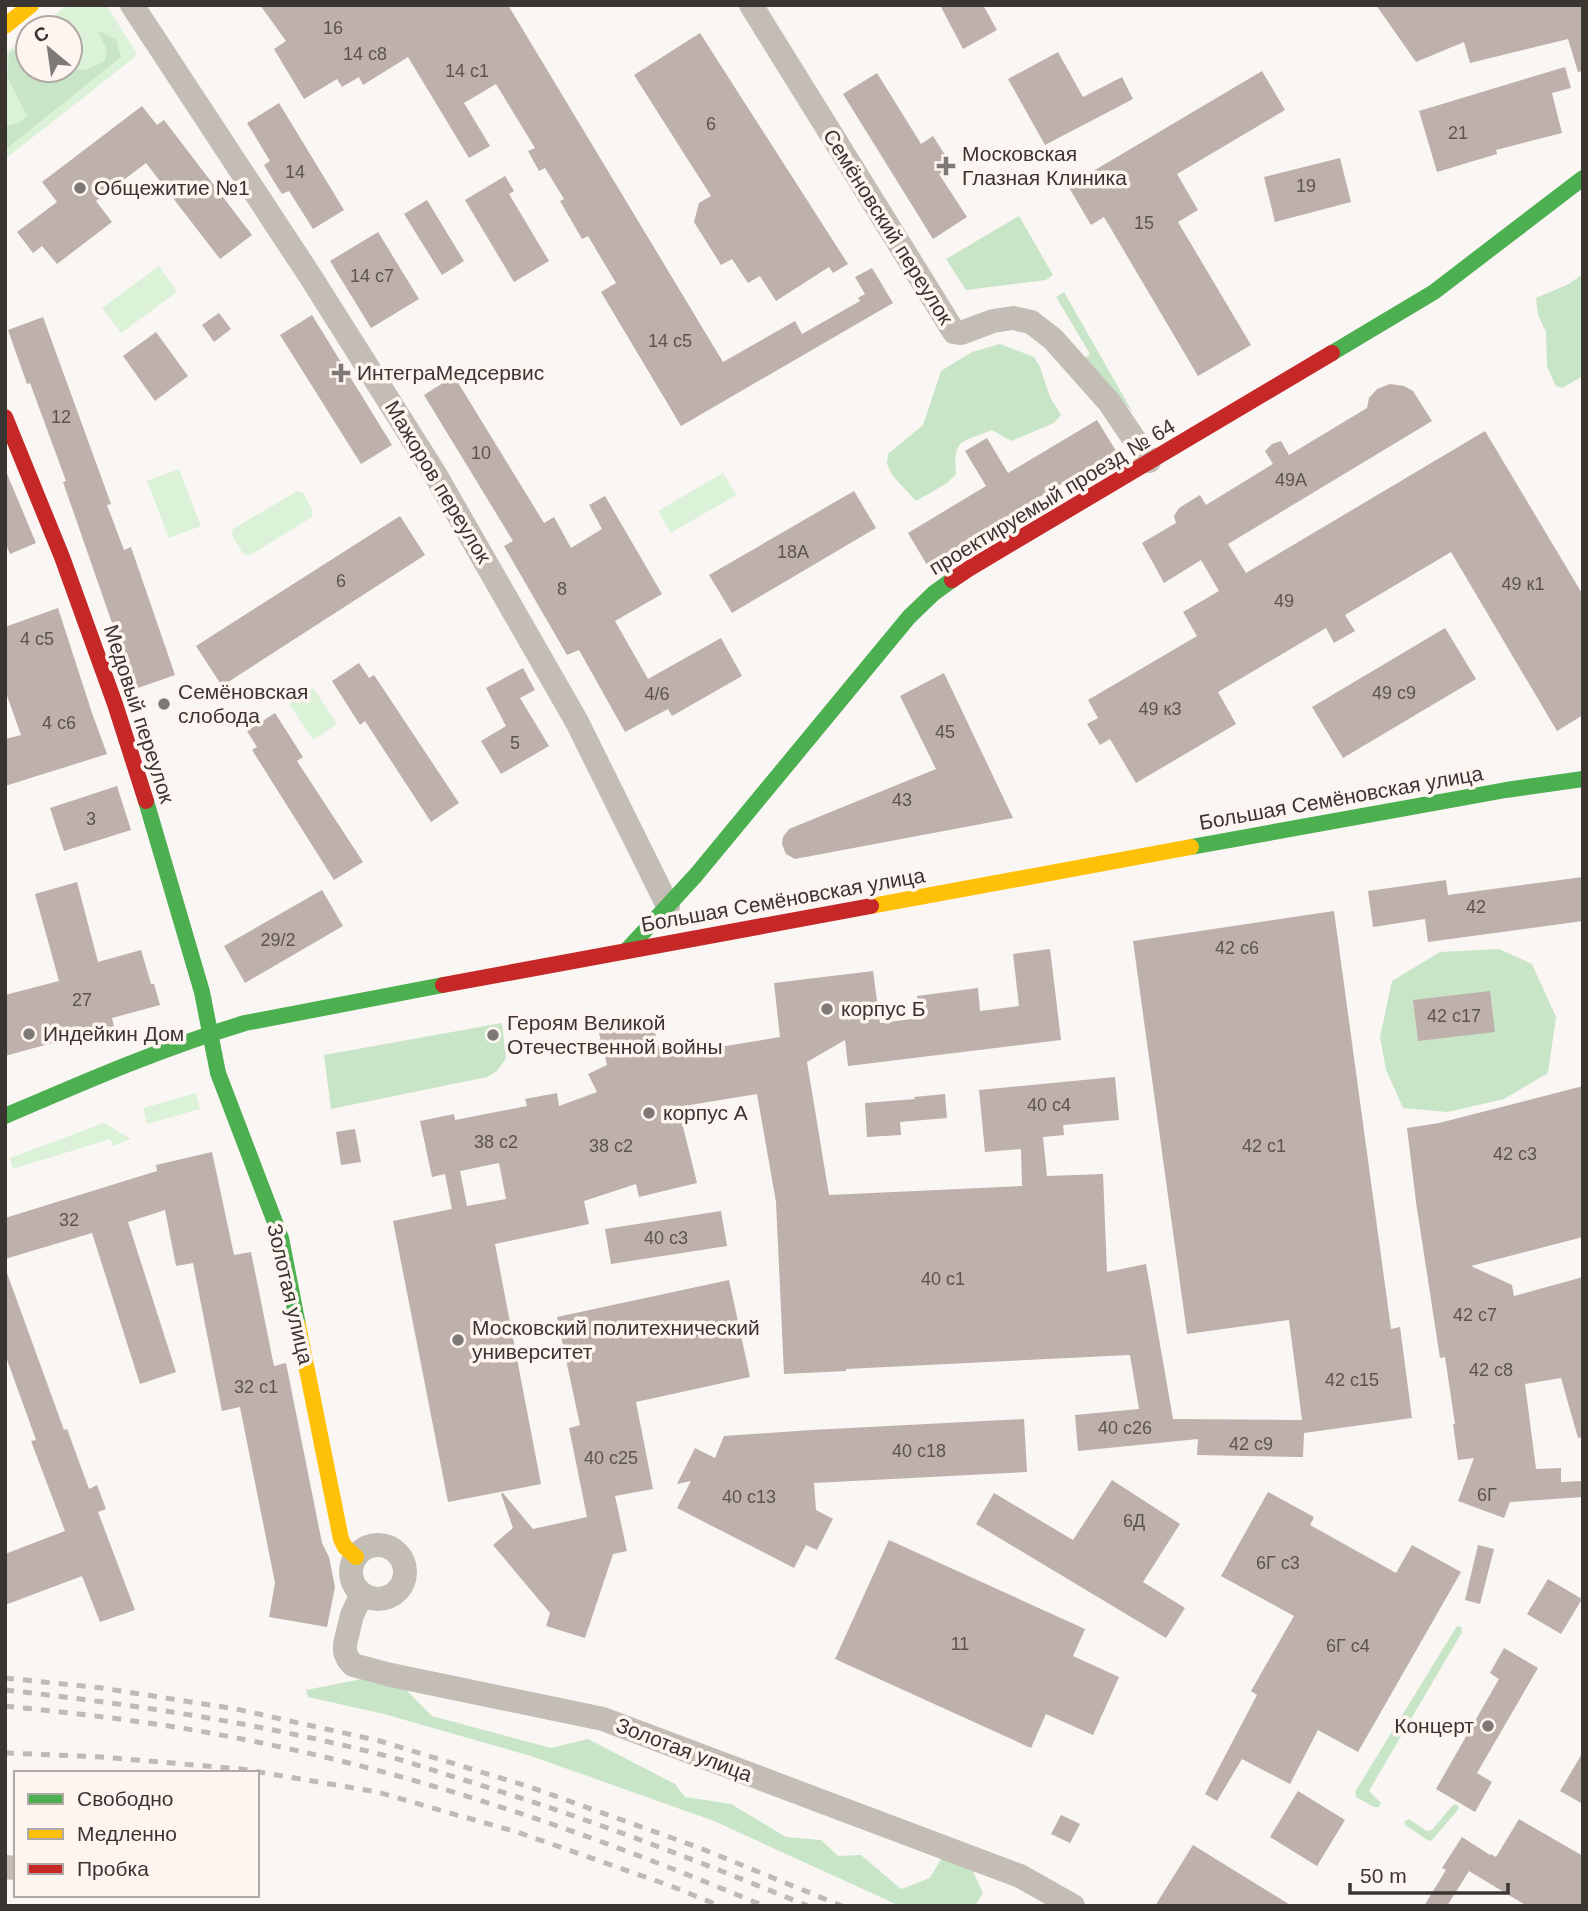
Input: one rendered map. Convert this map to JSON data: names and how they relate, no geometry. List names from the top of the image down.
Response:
{
  "streets": {
    "street": [
      "Семёновский переулок",
      "Мажоров переулок",
      "проектируемый проезд № 64",
      "Медовый переулок",
      "Большая Семёновская улица",
      "Золотая улица"
    ]
  },
  "crossings": [
    ["Семёновский переулок", "проектируемый проезд № 64"],
    ["Мажоров переулок", "проектируемый проезд № 64"],
    ["проектируемый проезд № 64", "Большая Семёновская улица"],
    ["Медовый переулок", "Большая Семёновская улица"],
    ["Медовый переулок", "Золотая улица"],
    ["Большая Семёновская улица", "Золотая улица"]
  ],
  "places": {
    "health": ["Московская Глазная Клиника", "ИнтеграМедсервис"],
    "other": [
      "Общежитие №1",
      "Семёновская слобода",
      "корпус Б",
      "Индейкин Дом",
      "Героям Великой Отечественной войны",
      "корпус А",
      "Московский политехнический университет",
      "Концерт"
    ]
  },
  "house_numbers": [
    "16",
    "14 с8",
    "14 с1",
    "6",
    "21",
    "14",
    "19",
    "15",
    "14 с7",
    "14 с5",
    "12",
    "10",
    "49А",
    "18А",
    "6",
    "49 к1",
    "8",
    "49",
    "4 с5",
    "49 с9",
    "4/6",
    "49 к3",
    "4 с6",
    "45",
    "5",
    "43",
    "3",
    "42",
    "29/2",
    "42 с6",
    "27",
    "42 с17",
    "40 с4",
    "38 c2",
    "38 c2",
    "42 с1",
    "42 c3",
    "32",
    "40 с3",
    "40 с1",
    "42 c7",
    "42 с8",
    "42 c15",
    "32 с1",
    "40 с26",
    "42 c9",
    "40 с18",
    "40 с25",
    "6Г",
    "40 с13",
    "6Д",
    "6Г с3",
    "11",
    "6Г с4"
  ],
  "legend": ["Свободно", "Медленно", "Пробка"],
  "scale_bar": "50 m",
  "north": "top left"
}
